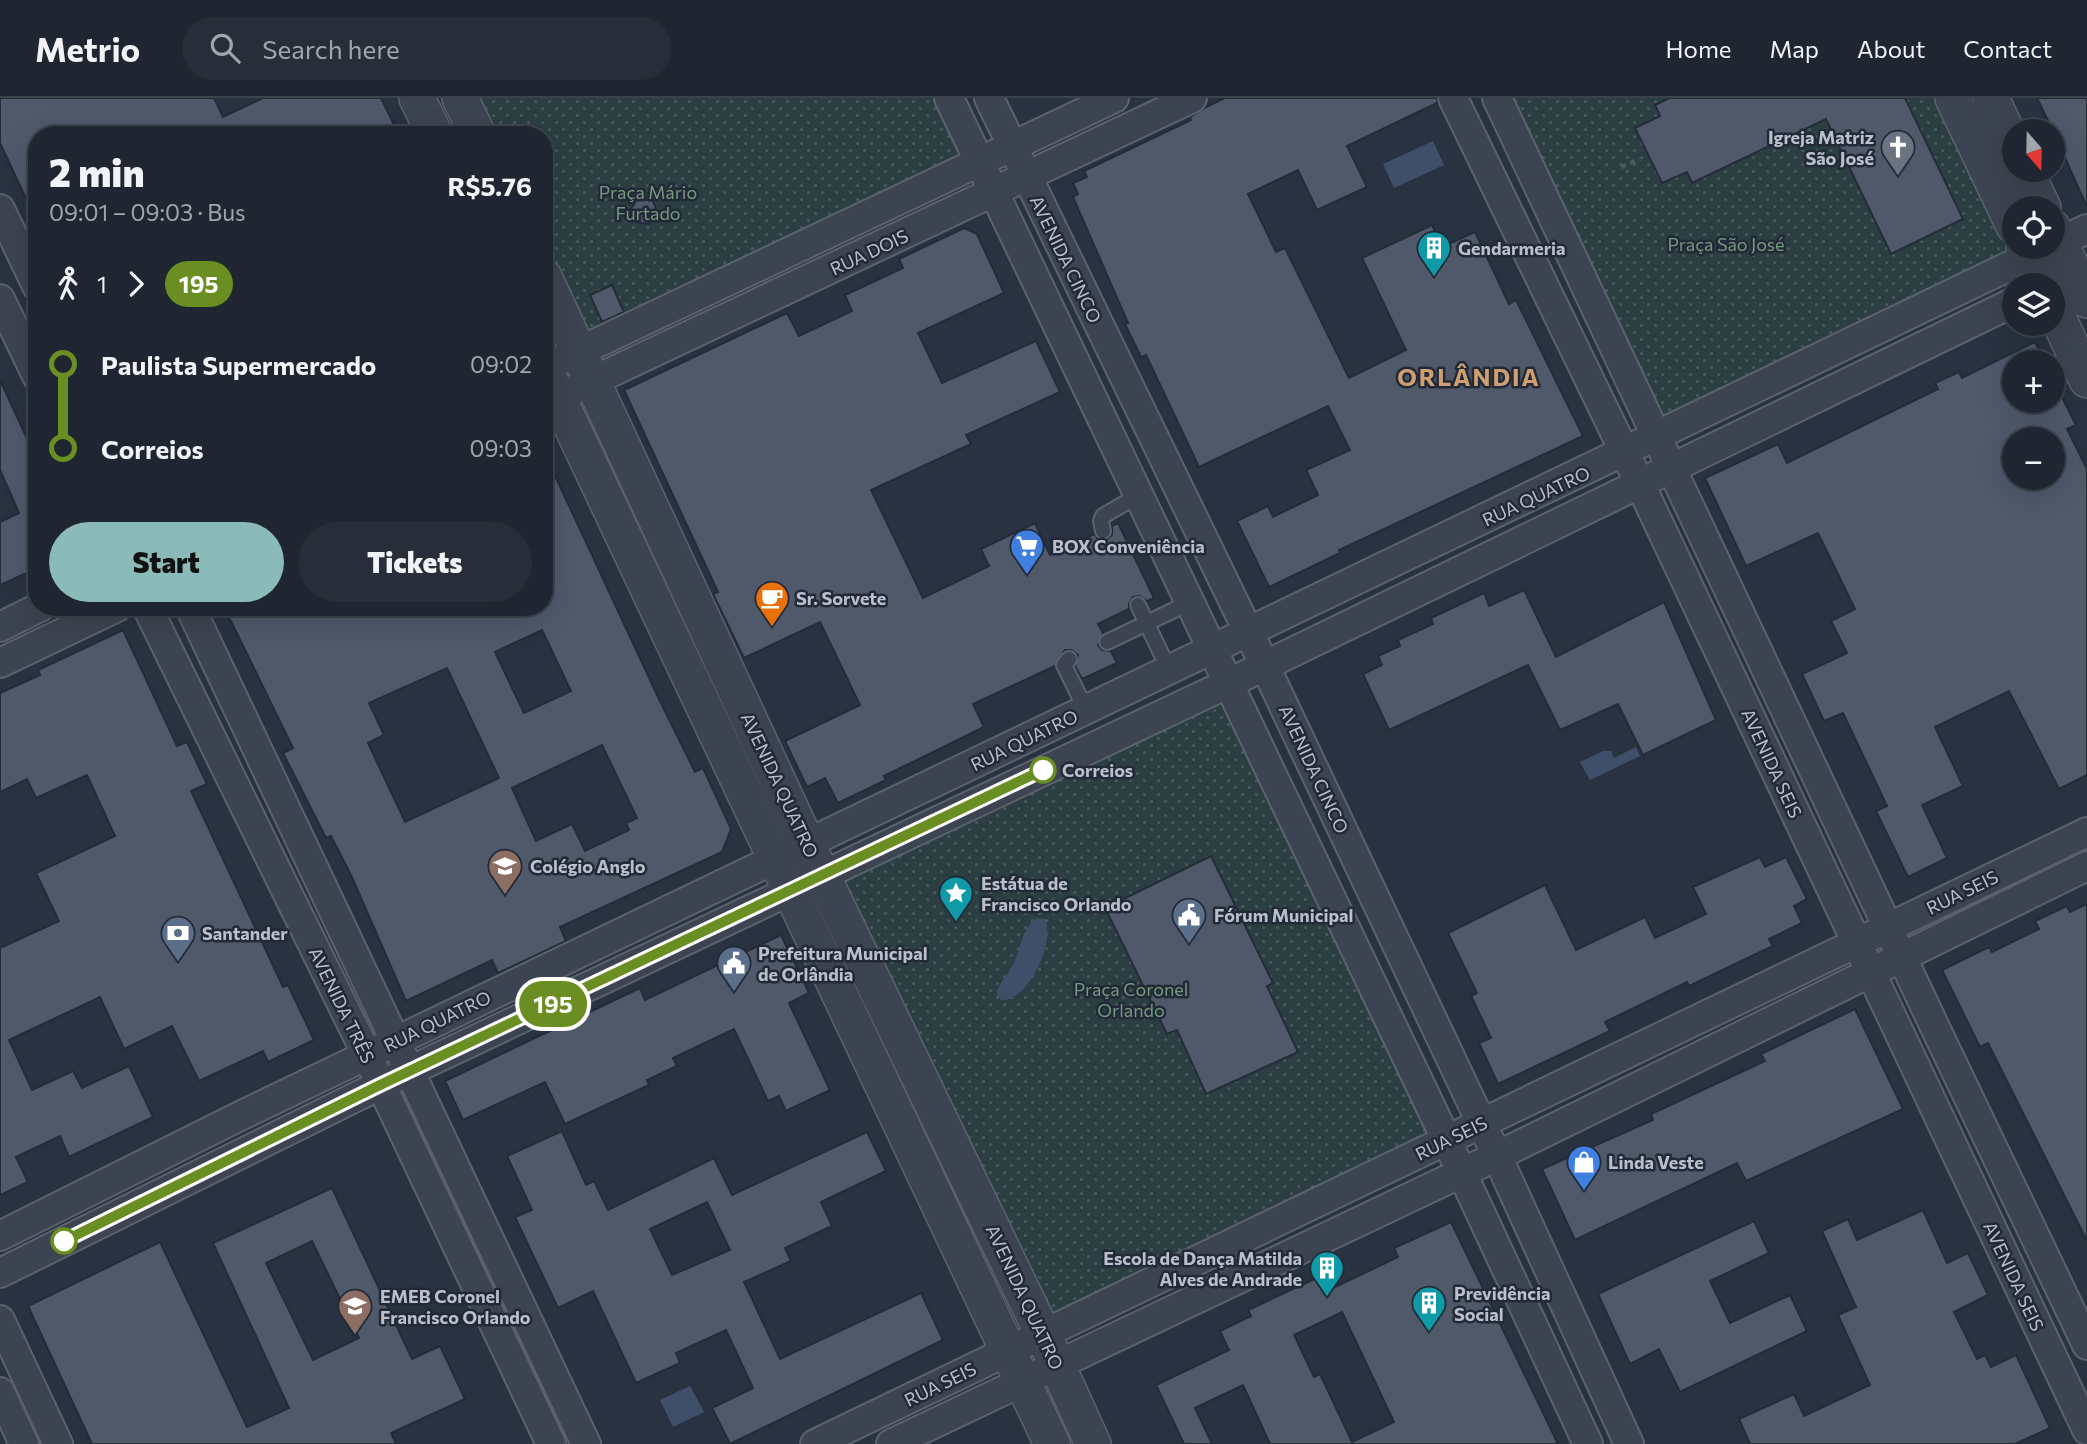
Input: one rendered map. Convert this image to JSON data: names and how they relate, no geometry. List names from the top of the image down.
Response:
{
  "streets": {
    "street": [
      "RUA DOIS",
      "AVENIDA CINCO",
      "RUA QUATRO",
      "AVENIDA SEIS",
      "AVENIDA QUATRO",
      "RUA SEIS",
      "AVENIDA TRÊS"
    ]
  },
  "crossings": [
    ["RUA DOIS", "AVENIDA CINCO"],
    ["RUA DOIS", "AVENIDA QUATRO"],
    ["AVENIDA CINCO", "RUA QUATRO"],
    ["AVENIDA CINCO", "RUA SEIS"],
    ["RUA QUATRO", "AVENIDA SEIS"],
    ["RUA QUATRO", "AVENIDA QUATRO"],
    ["RUA QUATRO", "AVENIDA TRÊS"],
    ["AVENIDA SEIS", "RUA SEIS"],
    ["AVENIDA QUATRO", "RUA SEIS"]
  ],
  "districts": ["ORLÂNDIA"],
  "parks": ["Praça Mário Furtado", "Praça São José", "Praça Coronel Orlando"],
  "places": {
    "church": ["Igreja Matriz São José"],
    "building": ["Gendarmeria", "Escola de Dança Matilda Alves de Andrade", "Previdência Social"],
    "supermarket": ["BOX Conveniência"],
    "cafe": ["Sr. Sorvete"],
    "other": ["Correios"],
    "school or university": ["Colégio Anglo", "EMEB Coronel Francisco Orlando"],
    "place": ["Estátua de Francisco Orlando"],
    "public building": ["Fórum Municipal", "Prefeitura Municipal de Orlândia"],
    "bank": ["Santander"],
    "shop": ["Linda Veste"]
  },
  "lines": ["bus line 195"],
  "north": "bottom",
  "page": {
    "header": "Metrio",
    "search": "Search here",
    "nav": [
      "Home",
      "Map",
      "About",
      "Contact"
    ],
    "on_map": "195",
    "map_buttons": ["+", "−"],
    "heading": ["2 min", "09:01 – 09:03 · Bus", "R$5.76"],
    "legs": ["1", "195"],
    "list": [
      {
        "name": "Paulista Supermercado",
        "value": "09:02"
      },
      {
        "name": "Correios",
        "value": "09:03"
      }
    ],
    "buttons": ["Start", "Tickets"]
  }
}
